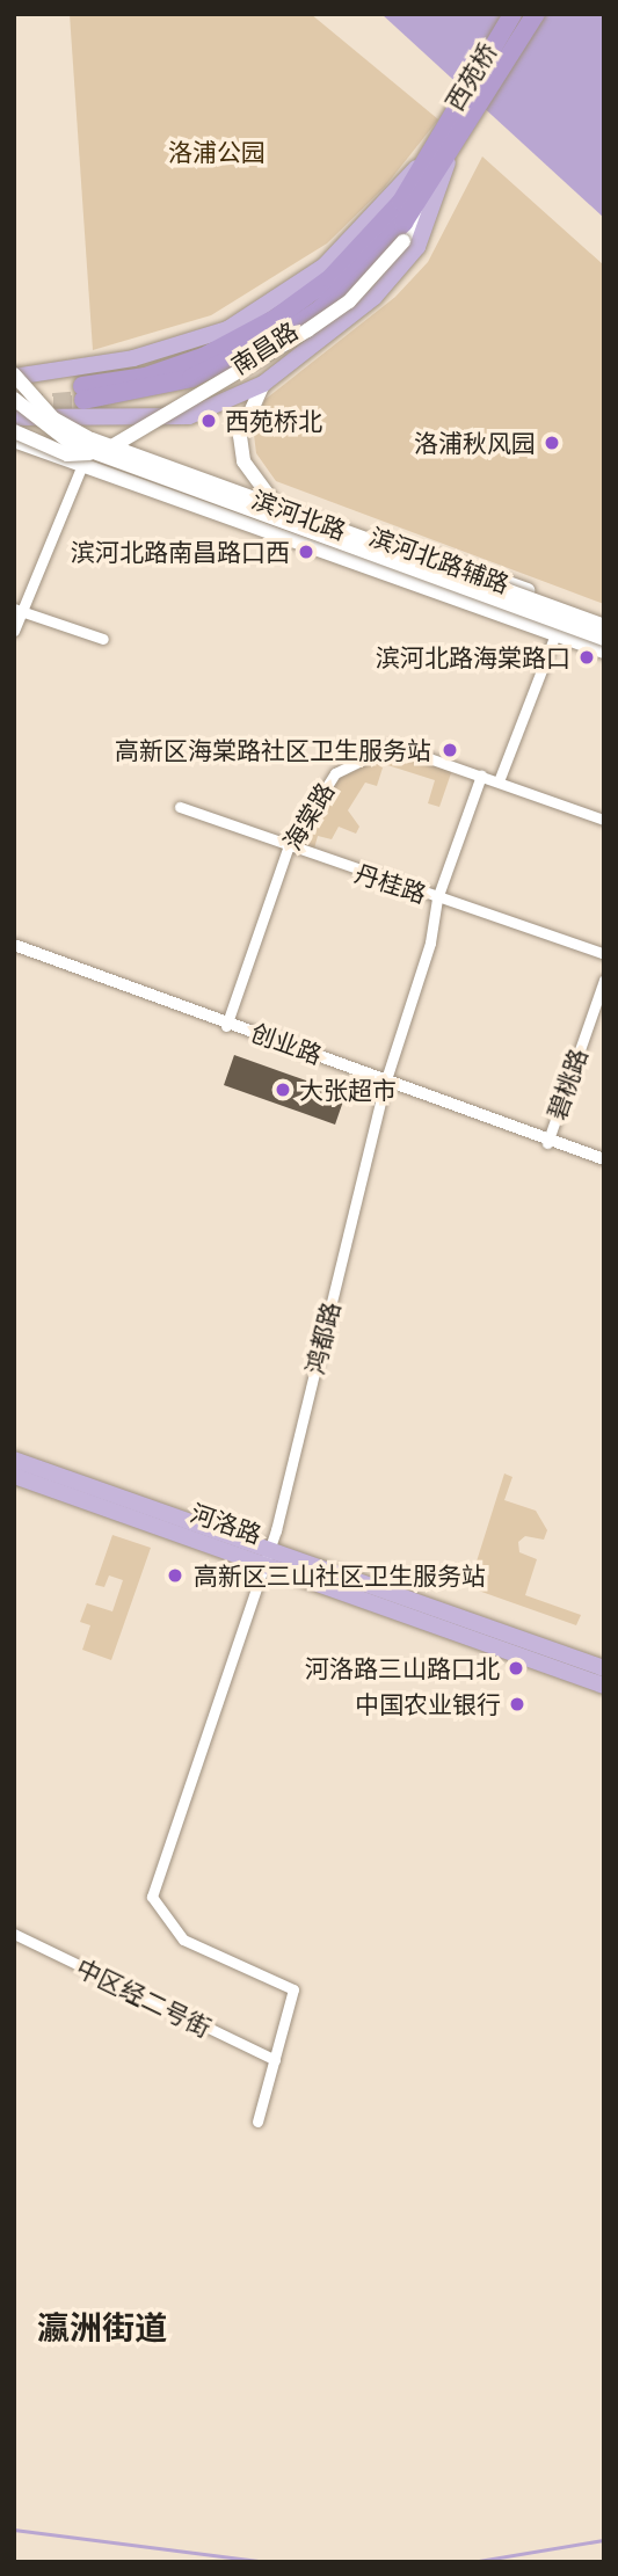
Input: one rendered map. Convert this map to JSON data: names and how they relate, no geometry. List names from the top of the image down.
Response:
{
  "streets": {
    "highway": ["西苑桥"],
    "main road": [
      "南昌路",
      "滨河北路",
      "滨河北路辅路",
      "河洛路"
    ],
    "street": [
      "海棠路",
      "丹桂路",
      "创业路",
      "碧桃路",
      "鸿都路",
      "中区经二号街"
    ]
  },
  "crossings": [
    ["西苑桥", "南昌路"],
    ["南昌路", "滨河北路"],
    ["南昌路", "滨河北路辅路"],
    ["海棠路", "丹桂路"],
    ["海棠路", "创业路"],
    ["海棠路", "鸿都路"],
    ["丹桂路", "鸿都路"],
    ["创业路", "碧桃路"],
    ["创业路", "鸿都路"],
    ["鸿都路", "河洛路"],
    ["鸿都路", "中区经二号街"]
  ],
  "districts": ["瀛洲街道"],
  "parks": ["洛浦公园"],
  "places": [
    "西苑桥北",
    "洛浦秋风园",
    "滨河北路南昌路口西",
    "滨河北路海棠路口",
    "高新区海棠路社区卫生服务站",
    "大张超市",
    "高新区三山社区卫生服务站",
    "河洛路三山路口北",
    "中国农业银行"
  ]
}
